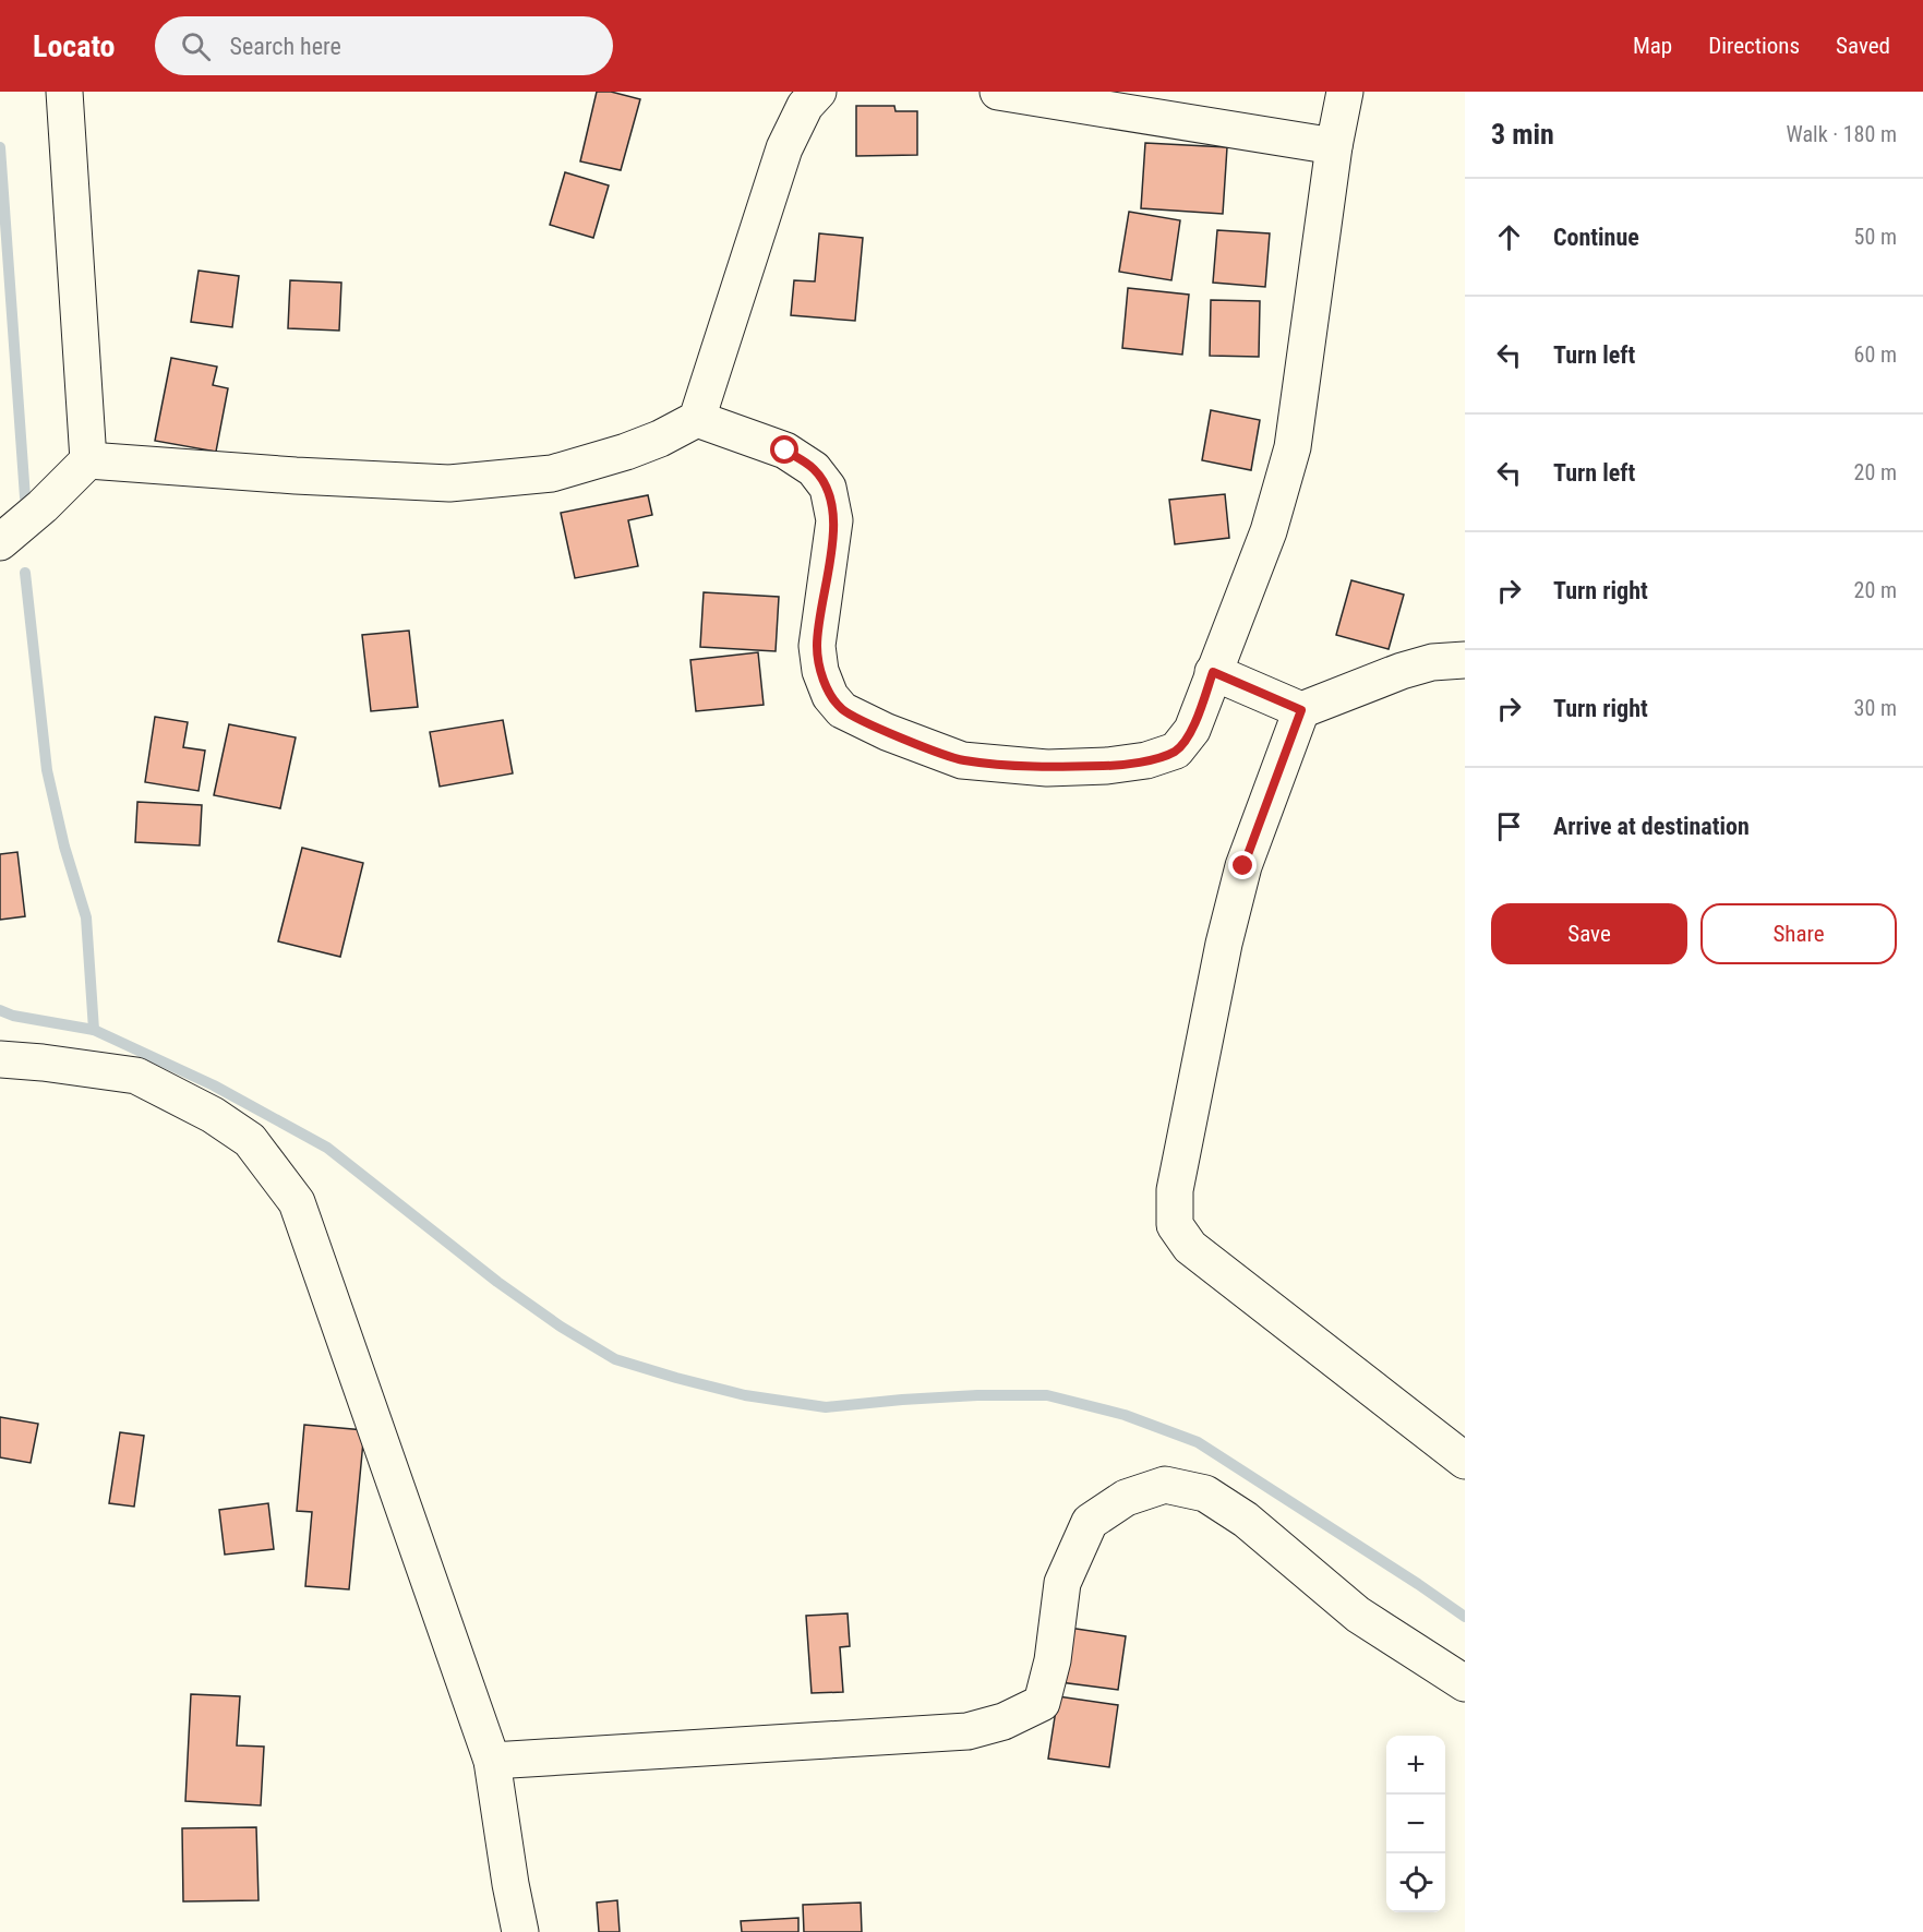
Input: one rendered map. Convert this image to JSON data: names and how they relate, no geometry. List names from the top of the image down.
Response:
{
  "page": {
    "header": "Locato",
    "search": "Search here",
    "nav": ["Map", "Directions", "Saved"],
    "heading": ["3 min", "Walk · 180 m"],
    "list": [
      ["Continue", "50 m"],
      ["Turn left", "60 m"],
      ["Turn left", "20 m"],
      ["Turn right", "20 m"],
      ["Turn right", "30 m"],
      "Arrive at destination"
    ],
    "buttons": ["Save", "Share"],
    "map_buttons": ["+", "−"]
  }
}
